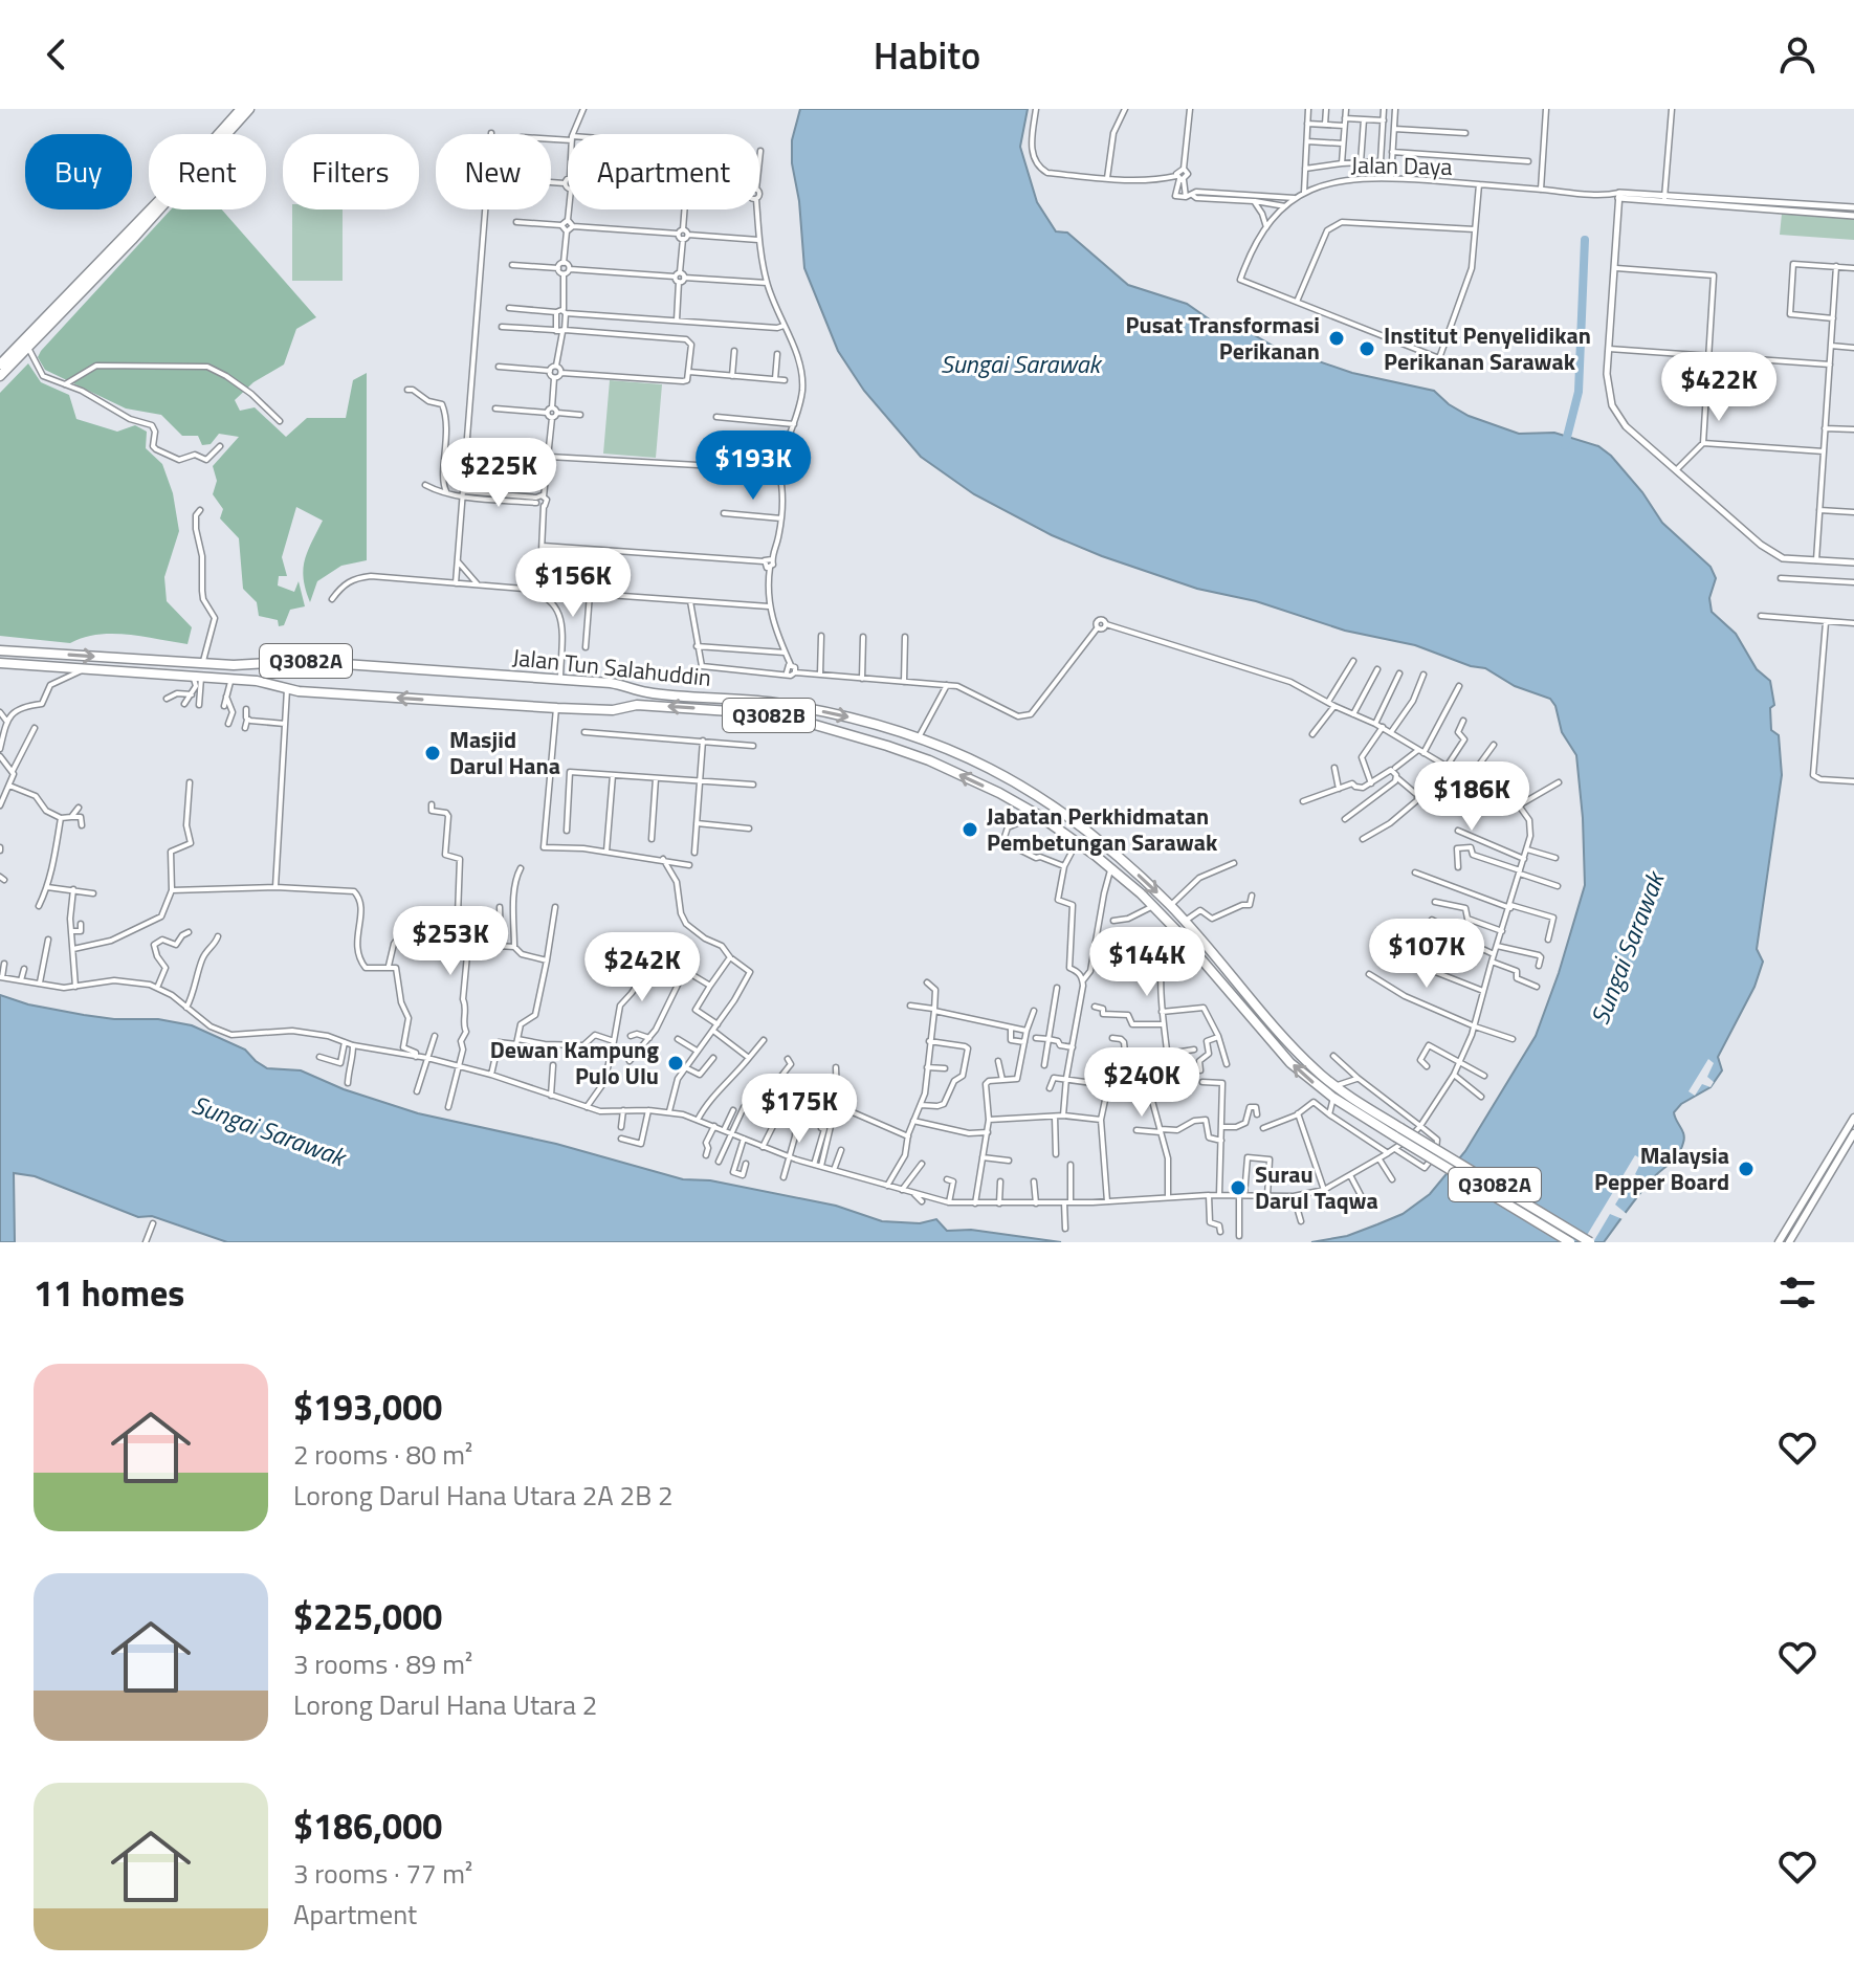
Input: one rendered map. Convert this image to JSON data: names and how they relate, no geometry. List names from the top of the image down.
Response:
{
  "streets": {
    "highway": ["Q3082A", "Jalan Tun Salahuddin", "Q3082B"],
    "street": ["Jalan Daya"]
  },
  "water": ["Sungai Sarawak"],
  "places": [
    "Pusat Transformasi Perikanan",
    "Institut Penyelidikan Perikanan Sarawak",
    "Masjid Darul Hana",
    "Jabatan Perkhidmatan Pembetungan Sarawak",
    "Dewan Kampung Pulo Ulu",
    "Malaysia Pepper Board",
    "Surau Darul Taqwa"
  ],
  "page": {
    "header": "Habito",
    "chip": [
      "Buy",
      "Rent",
      "Filters",
      "New",
      "Apartment"
    ],
    "price": [
      "$422K",
      "$193K",
      "$225K",
      "$156K",
      "$186K",
      "$253K",
      "$107K",
      "$144K",
      "$242K",
      "$240K",
      "$175K"
    ],
    "heading": "11 homes",
    "list": [
      {
        "name": "$193,000",
        "note": "2 rooms · 80 m² · Lorong Darul Hana Utara 2A 2B 2"
      },
      {
        "name": "$225,000",
        "note": "3 rooms · 89 m² · Lorong Darul Hana Utara 2"
      },
      {
        "name": "$186,000",
        "note": "3 rooms · 77 m² · Apartment"
      }
    ]
  }
}
